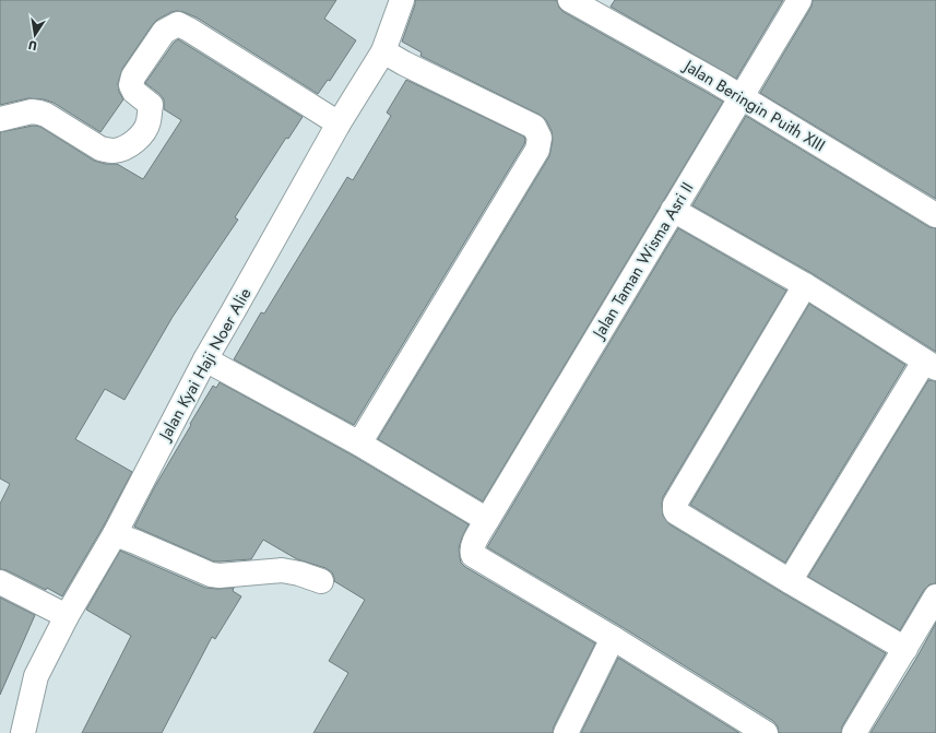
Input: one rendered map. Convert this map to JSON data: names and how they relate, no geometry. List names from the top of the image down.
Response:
{
  "streets": {
    "street": ["Jalan Beringin Puith XIII", "Jalan Taman Wisma Asri II", "Jalan Kyai Haji Noer Alie"]
  },
  "crossings": [
    ["Jalan Beringin Puith XIII", "Jalan Taman Wisma Asri II"]
  ],
  "north": "bottom"
}
